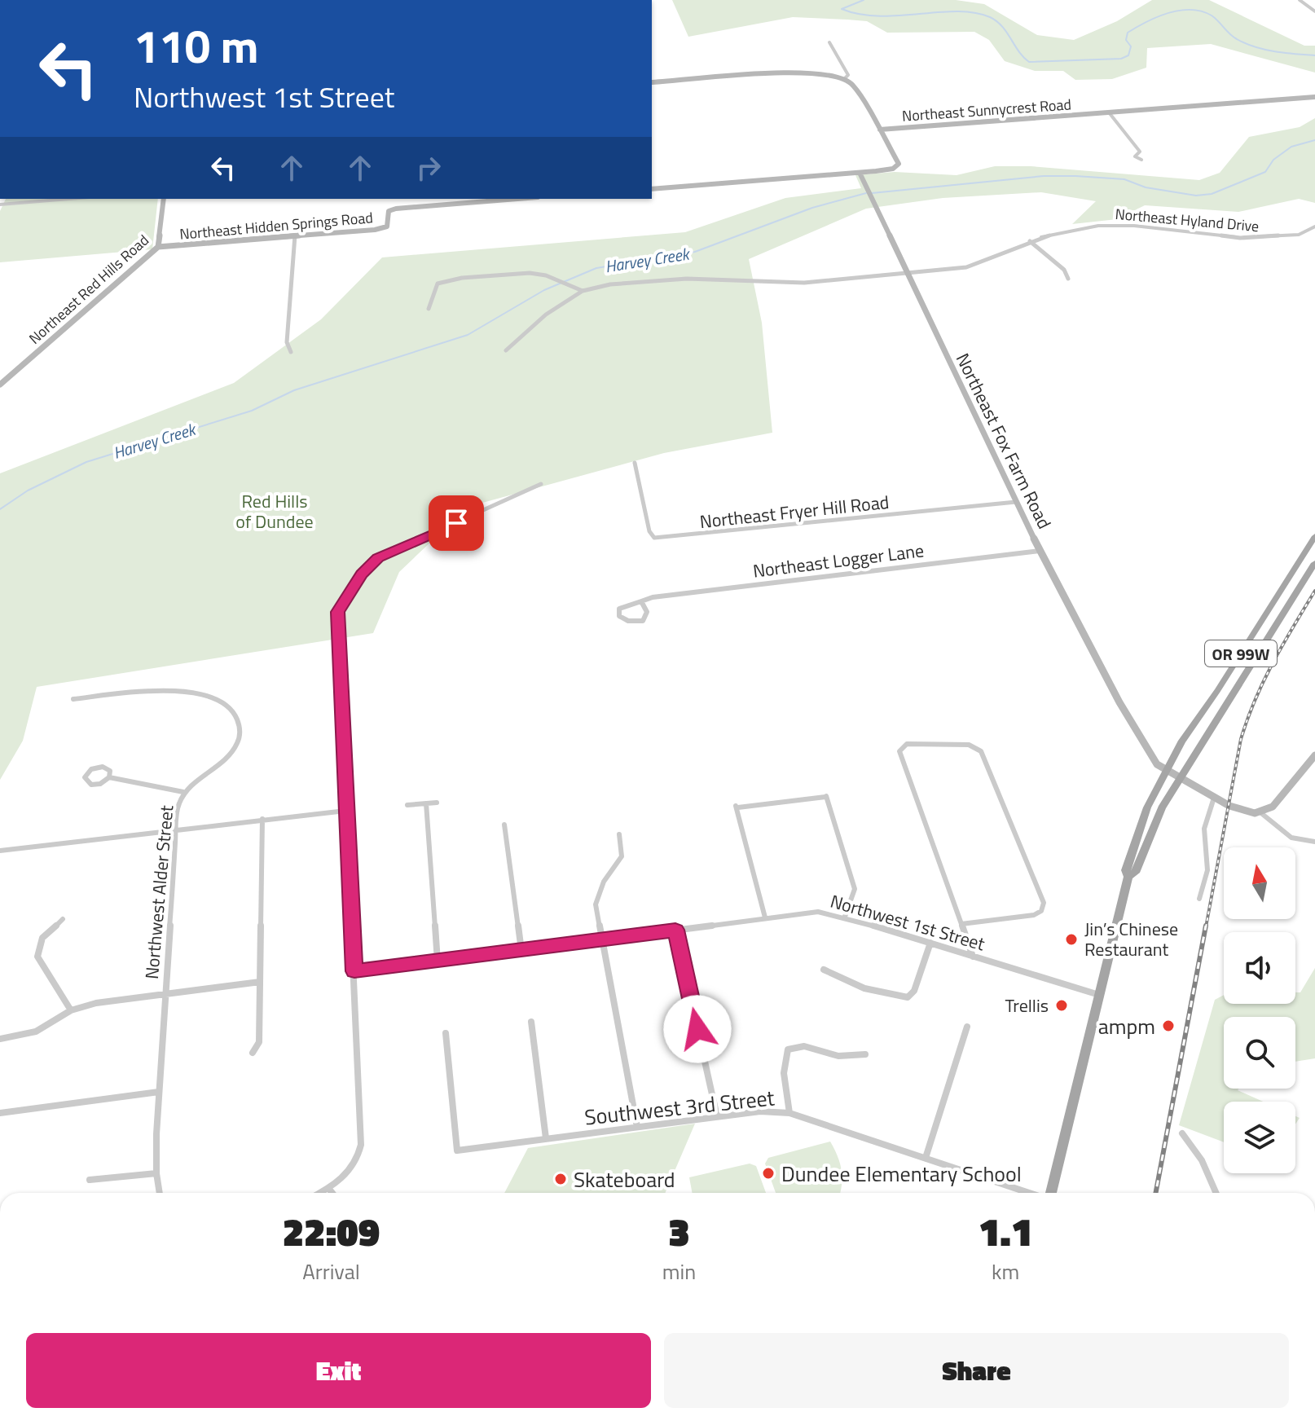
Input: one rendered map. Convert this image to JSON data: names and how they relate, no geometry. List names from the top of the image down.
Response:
{
  "streets": {
    "main road": ["OR 99W"],
    "street": [
      "Northeast Sunnycrest Road",
      "Northeast Hyland Drive",
      "Northeast Hidden Springs Road",
      "Northeast Red Hills Road",
      "Northeast Fox Farm Road",
      "Northeast Fryer Hill Road",
      "Northeast Logger Lane",
      "Northwest Alder Street",
      "Northwest 1st Street",
      "Southwest 3rd Street"
    ]
  },
  "crossings": [
    ["Northeast Hyland Drive", "Northeast Fox Farm Road"],
    ["Northeast Hidden Springs Road", "Northeast Red Hills Road"],
    ["Northeast Fox Farm Road", "Northeast Fryer Hill Road"],
    ["Northeast Fox Farm Road", "Northeast Logger Lane"],
    ["Northeast Fox Farm Road", "OR 99W"],
    ["OR 99W", "Northwest 1st Street"]
  ],
  "water": ["Harvey Creek"],
  "parks": ["Red Hills of Dundee"],
  "places": [
    "Jin’s Chinese Restaurant",
    "Trellis",
    "ampm",
    "Dundee Elementary School",
    "Skateboard"
  ],
  "north": "top",
  "page": {
    "turn": ["110 m", "Northwest 1st Street"],
    "eta": [
      "22:09",
      "Arrival",
      "3",
      "min",
      "1.1",
      "km"
    ],
    "buttons": ["Exit", "Share"]
  }
}
